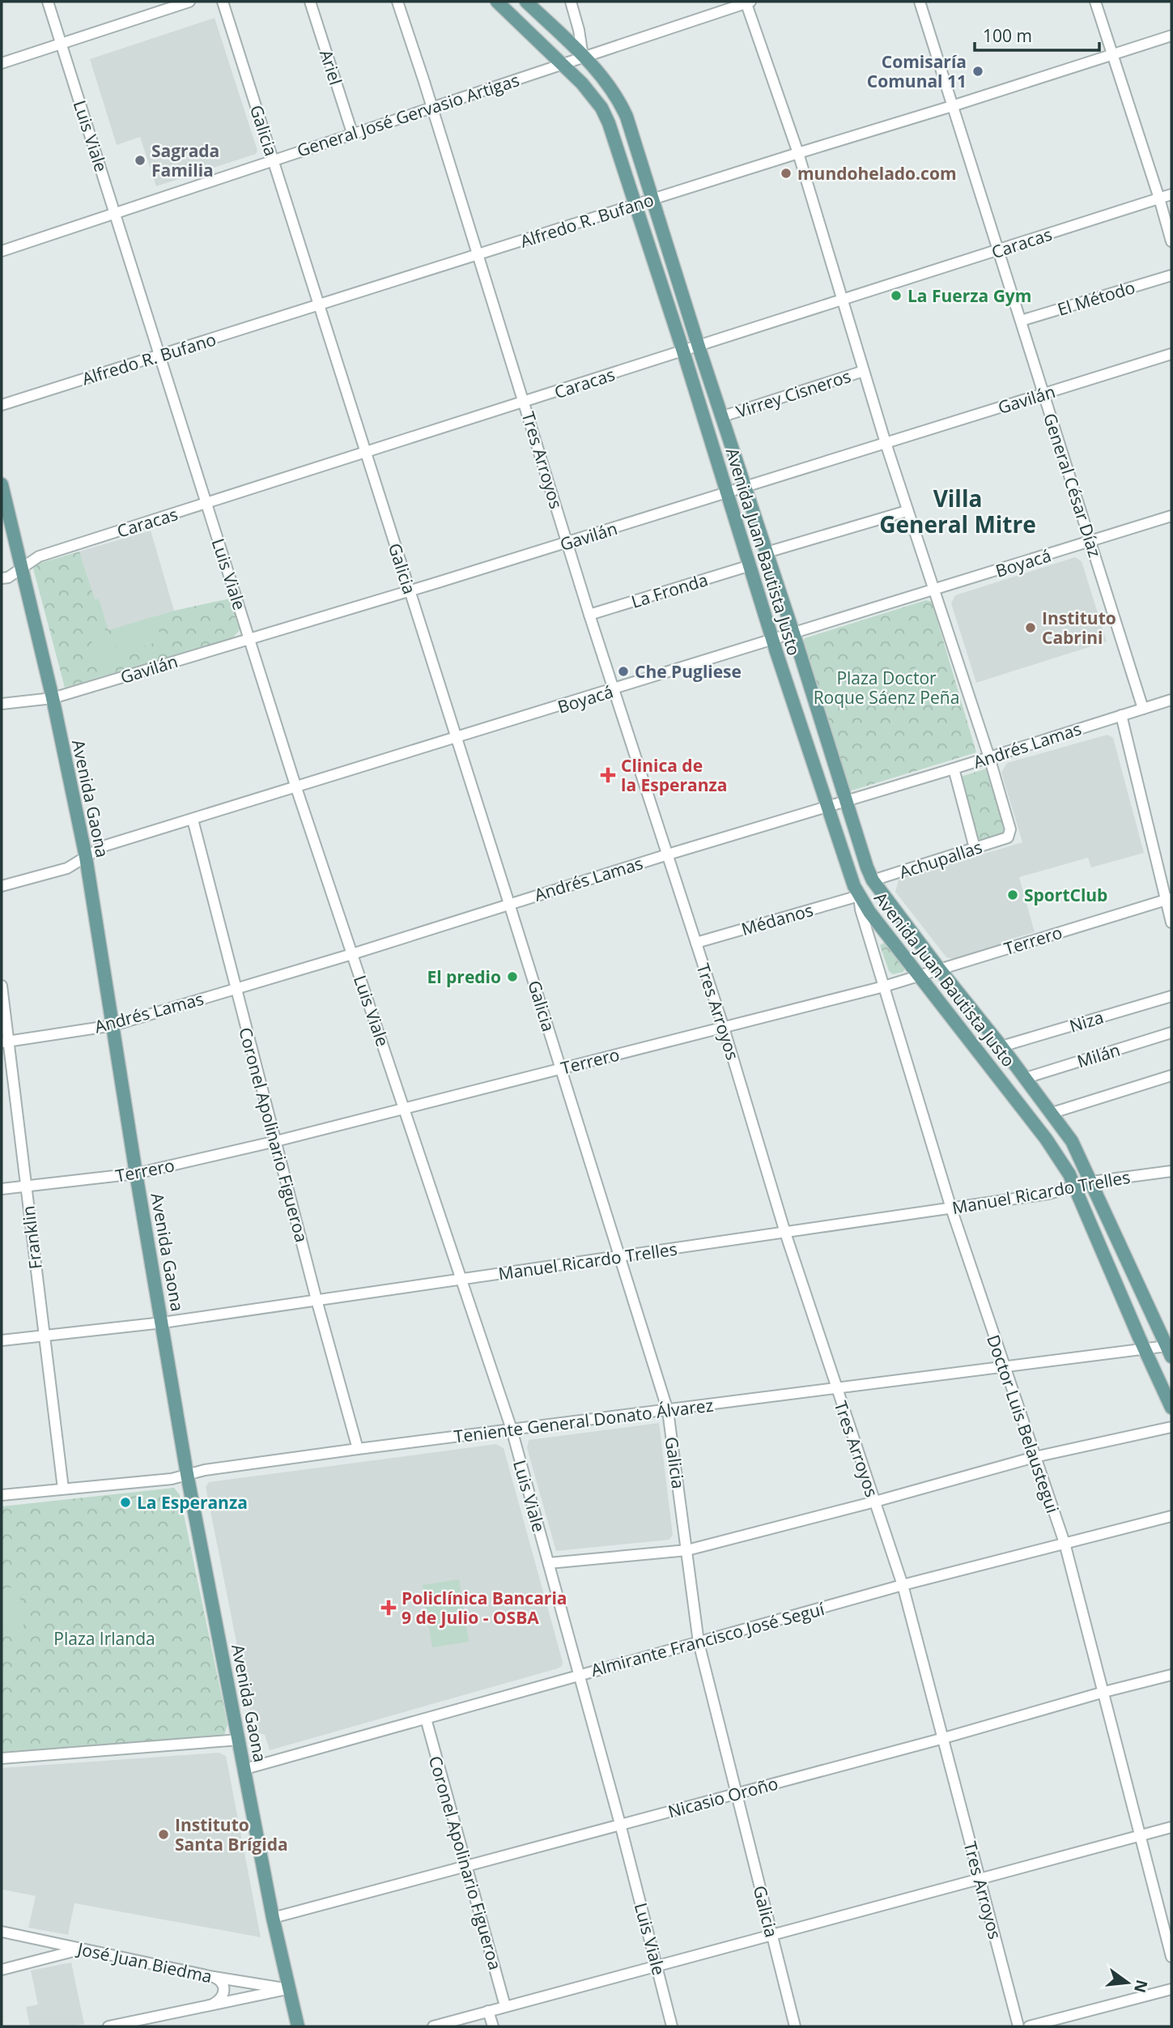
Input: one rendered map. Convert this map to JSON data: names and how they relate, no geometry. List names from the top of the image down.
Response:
{
  "streets": {
    "main road": ["Avenida Juan Bautista Justo", "Avenida Gaona"],
    "street": [
      "Ariel",
      "General José Gervasio Artigas",
      "Galicia",
      "Luis Viale",
      "Alfredo R. Bufano",
      "Caracas",
      "El Método",
      "Virrey Cisneros",
      "Gavilán",
      "Tres Arroyos",
      "General César Díaz",
      "Boyacá",
      "La Fronda",
      "Andrés Lamas",
      "Achupallas",
      "Médanos",
      "Terrero",
      "Niza",
      "Milán",
      "Coronel Apolinario Figueroa",
      "Manuel Ricardo Trelles",
      "Franklin",
      "Teniente General Donato Álvarez",
      "Doctor Luis Belaustegui",
      "Almirante Francisco José Seguí",
      "Nicasio Oroño",
      "José Juan Biedma"
    ]
  },
  "crossings": [
    ["Ariel", "General José Gervasio Artigas"],
    ["General José Gervasio Artigas", "Galicia"],
    ["General José Gervasio Artigas", "Luis Viale"],
    ["General José Gervasio Artigas", "Tres Arroyos"],
    ["General José Gervasio Artigas", "Avenida Juan Bautista Justo"],
    ["Galicia", "Alfredo R. Bufano"],
    ["Galicia", "Caracas"],
    ["Galicia", "Gavilán"],
    ["Galicia", "Boyacá"],
    ["Galicia", "Andrés Lamas"],
    ["Galicia", "Terrero"],
    ["Galicia", "Manuel Ricardo Trelles"],
    ["Galicia", "Teniente General Donato Álvarez"],
    ["Galicia", "Almirante Francisco José Seguí"],
    ["Galicia", "Nicasio Oroño"],
    ["Luis Viale", "Alfredo R. Bufano"],
    ["Luis Viale", "Caracas"],
    ["Luis Viale", "Gavilán"],
    ["Luis Viale", "Boyacá"],
    ["Luis Viale", "Andrés Lamas"],
    ["Luis Viale", "Terrero"],
    ["Luis Viale", "Manuel Ricardo Trelles"],
    ["Luis Viale", "Teniente General Donato Álvarez"],
    ["Luis Viale", "Almirante Francisco José Seguí"],
    ["Luis Viale", "Nicasio Oroño"],
    ["Alfredo R. Bufano", "Tres Arroyos"],
    ["Alfredo R. Bufano", "General César Díaz"],
    ["Alfredo R. Bufano", "Avenida Juan Bautista Justo"],
    ["Caracas", "Tres Arroyos"],
    ["Caracas", "General César Díaz"],
    ["Caracas", "Avenida Juan Bautista Justo"],
    ["Caracas", "Avenida Gaona"],
    ["El Método", "General César Díaz"],
    ["Virrey Cisneros", "Avenida Juan Bautista Justo"],
    ["Gavilán", "Tres Arroyos"],
    ["Gavilán", "General César Díaz"],
    ["Gavilán", "Avenida Juan Bautista Justo"],
    ["Gavilán", "Avenida Gaona"],
    ["Tres Arroyos", "Boyacá"],
    ["Tres Arroyos", "La Fronda"],
    ["Tres Arroyos", "Andrés Lamas"],
    ["Tres Arroyos", "Médanos"],
    ["Tres Arroyos", "Terrero"],
    ["Tres Arroyos", "Manuel Ricardo Trelles"],
    ["Tres Arroyos", "Teniente General Donato Álvarez"],
    ["Tres Arroyos", "Almirante Francisco José Seguí"],
    ["Tres Arroyos", "Nicasio Oroño"],
    ["General César Díaz", "Boyacá"],
    ["General César Díaz", "Andrés Lamas"],
    ["Avenida Juan Bautista Justo", "Boyacá"],
    ["Avenida Juan Bautista Justo", "La Fronda"],
    ["Avenida Juan Bautista Justo", "Andrés Lamas"],
    ["Avenida Juan Bautista Justo", "Achupallas"],
    ["Avenida Juan Bautista Justo", "Médanos"],
    ["Avenida Juan Bautista Justo", "Terrero"],
    ["Avenida Juan Bautista Justo", "Niza"],
    ["Avenida Juan Bautista Justo", "Milán"],
    ["Avenida Juan Bautista Justo", "Manuel Ricardo Trelles"],
    ["Avenida Juan Bautista Justo", "Teniente General Donato Álvarez"],
    ["Avenida Juan Bautista Justo", "Doctor Luis Belaustegui"],
    ["Boyacá", "Avenida Gaona"],
    ["Boyacá", "Coronel Apolinario Figueroa"],
    ["Andrés Lamas", "Avenida Gaona"],
    ["Andrés Lamas", "Achupallas"],
    ["Andrés Lamas", "Coronel Apolinario Figueroa"],
    ["Andrés Lamas", "Franklin"],
    ["Avenida Gaona", "Terrero"],
    ["Avenida Gaona", "Manuel Ricardo Trelles"],
    ["Avenida Gaona", "Teniente General Donato Álvarez"],
    ["Avenida Gaona", "Almirante Francisco José Seguí"],
    ["Avenida Gaona", "Nicasio Oroño"],
    ["Avenida Gaona", "José Juan Biedma"],
    ["Médanos", "Doctor Luis Belaustegui"],
    ["Terrero", "Coronel Apolinario Figueroa"],
    ["Terrero", "Franklin"],
    ["Terrero", "Doctor Luis Belaustegui"],
    ["Coronel Apolinario Figueroa", "Manuel Ricardo Trelles"],
    ["Coronel Apolinario Figueroa", "Teniente General Donato Álvarez"],
    ["Coronel Apolinario Figueroa", "Almirante Francisco José Seguí"],
    ["Coronel Apolinario Figueroa", "Nicasio Oroño"],
    ["Manuel Ricardo Trelles", "Franklin"],
    ["Manuel Ricardo Trelles", "Doctor Luis Belaustegui"],
    ["Franklin", "Teniente General Donato Álvarez"],
    ["Teniente General Donato Álvarez", "Doctor Luis Belaustegui"],
    ["Doctor Luis Belaustegui", "Almirante Francisco José Seguí"],
    ["Doctor Luis Belaustegui", "Nicasio Oroño"]
  ],
  "districts": ["Villa General Mitre"],
  "parks": ["Plaza Doctor Roque Sáenz Peña", "Plaza Irlanda"],
  "places": {
    "other": [
      "Comisaría Comunal 11",
      "Sagrada Familia",
      "mundohelado.com",
      "La Fuerza Gym",
      "Instituto Cabrini",
      "Che Pugliese",
      "SportClub",
      "El predio",
      "La Esperanza",
      "Instituto Santa Brígida"
    ],
    "health": ["Clinica de la Esperanza", "Policlínica Bancaria 9 de Julio - OSBA"]
  },
  "scale_bar": "100 m",
  "north": "right"
}
